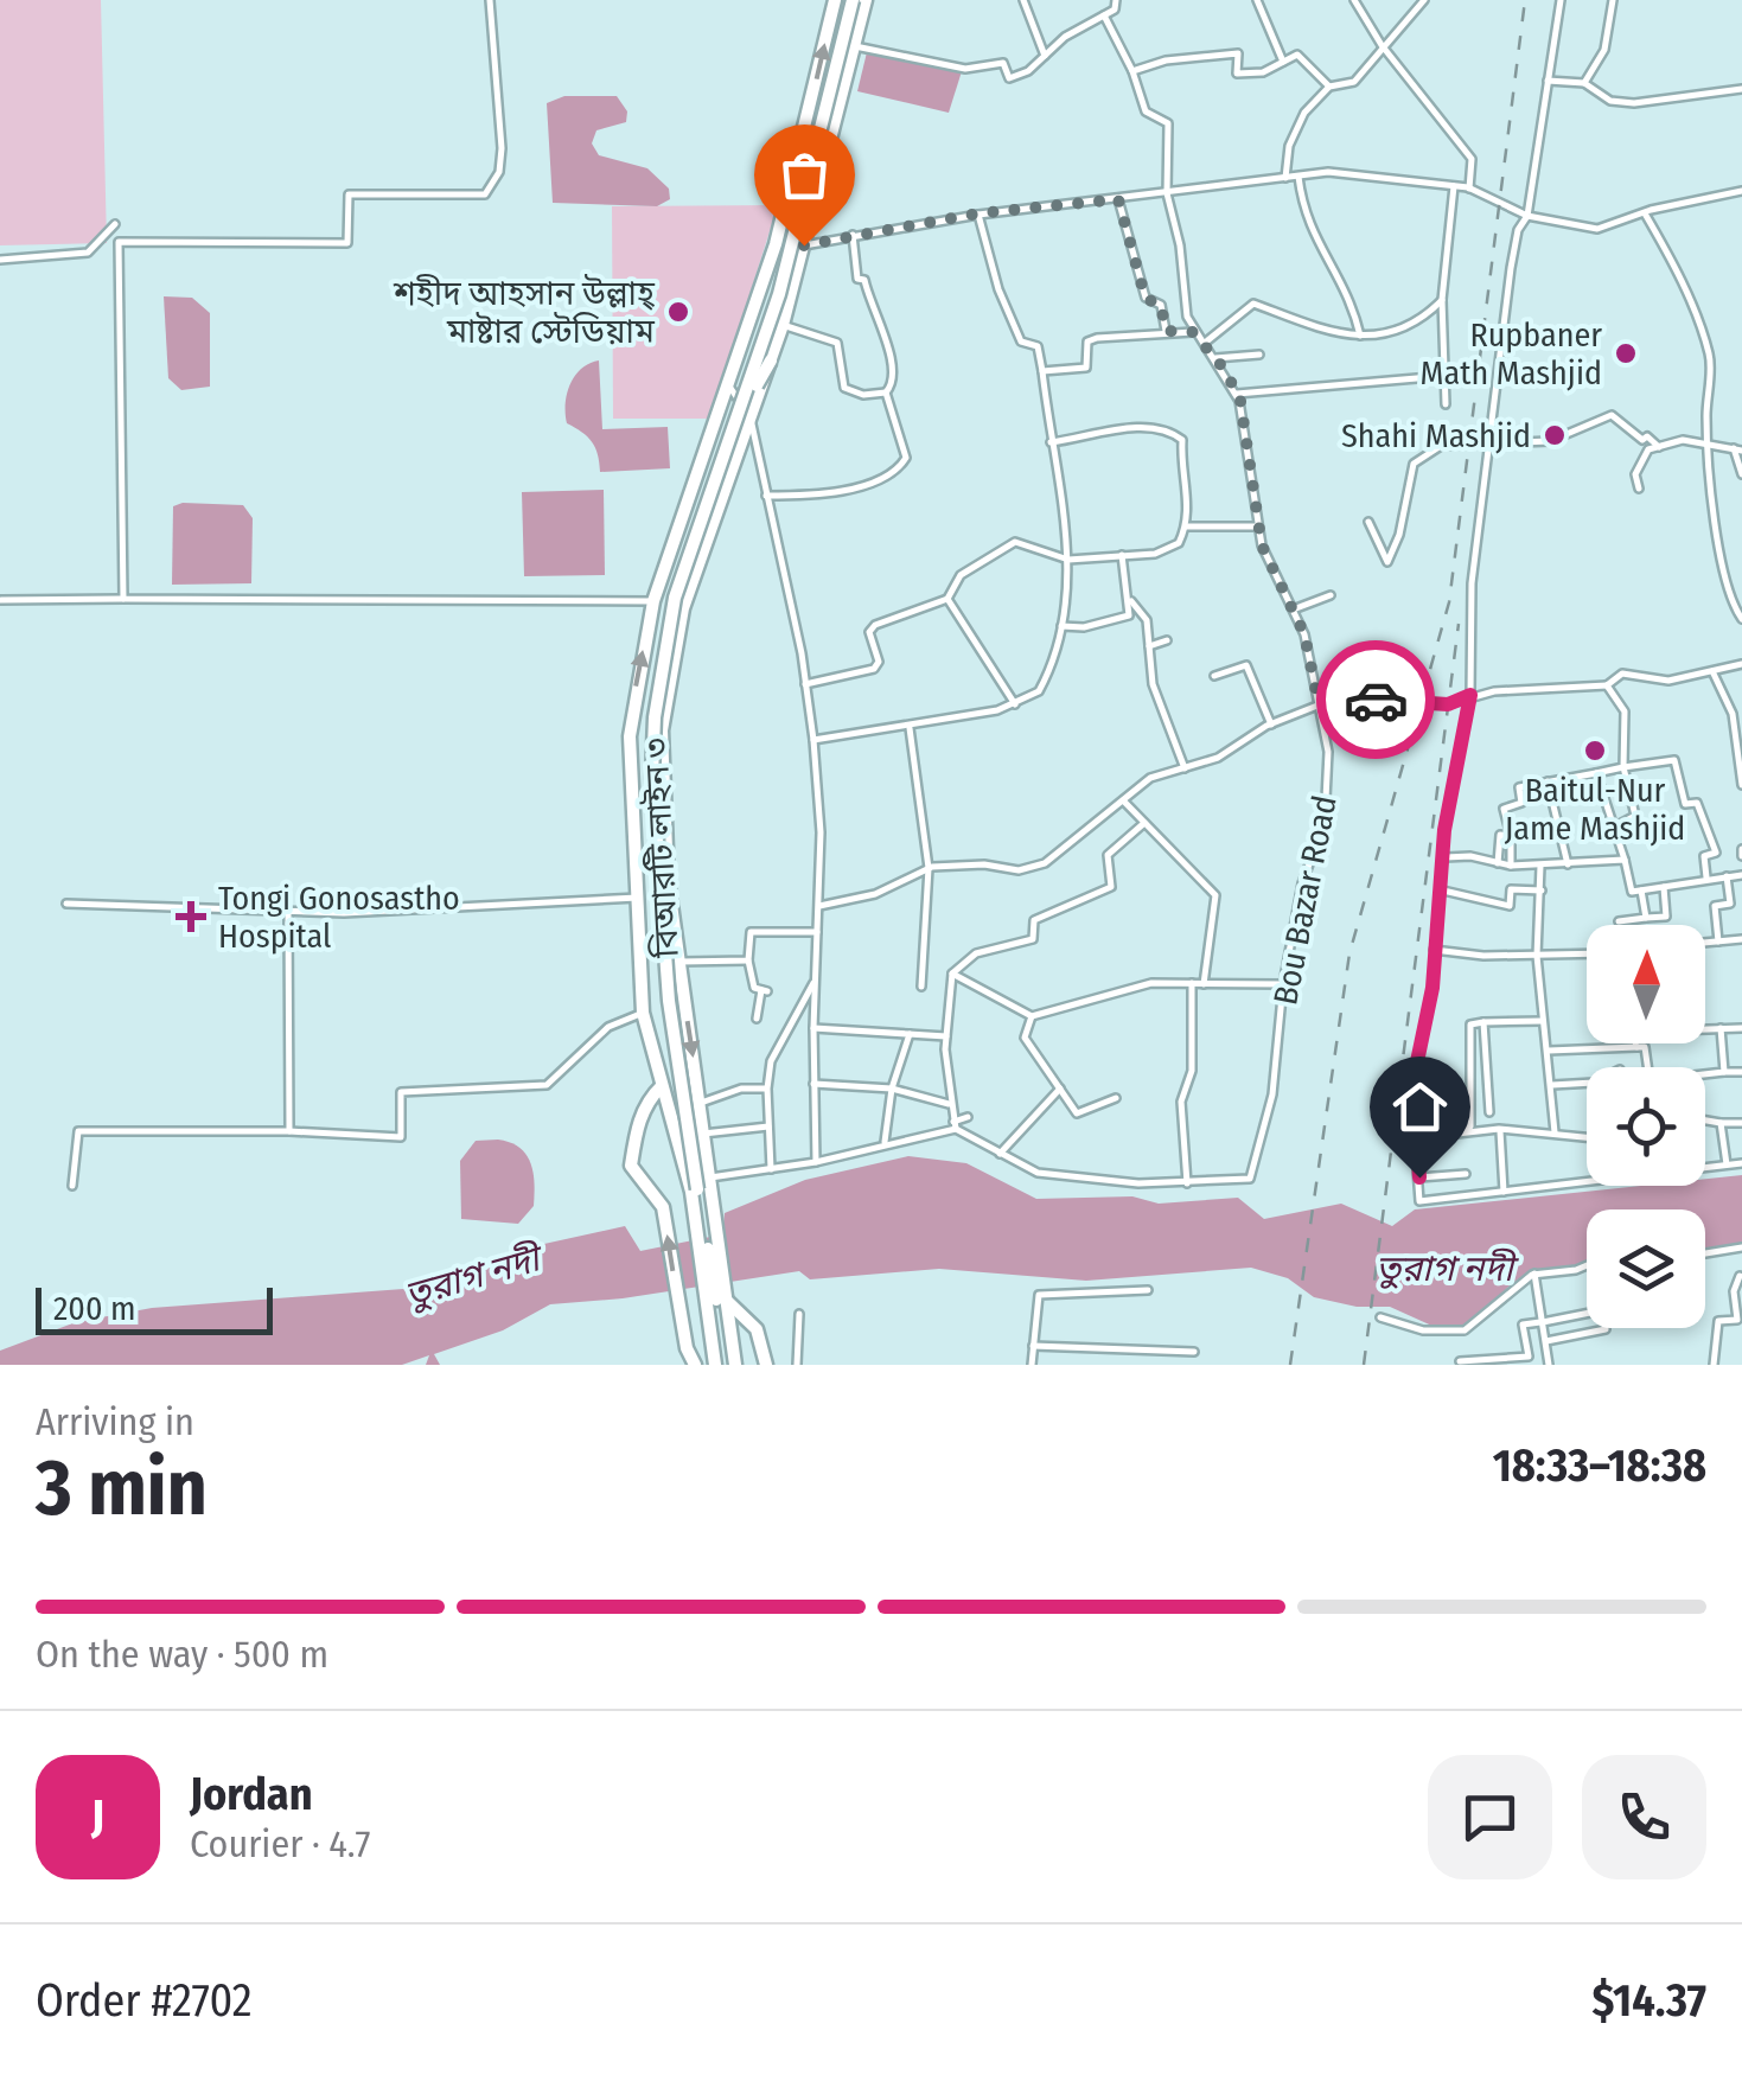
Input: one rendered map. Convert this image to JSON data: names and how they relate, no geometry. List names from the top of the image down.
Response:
{
  "streets": {
    "highway": ["বিআরটি লাইন ৩"],
    "street": ["Bou Bazar Road"]
  },
  "water": ["তুরাগ নদী"],
  "places": {
    "other": [
      "শহীদ আহসান উল্লাহ্‌ মাষ্টার স্টেডিয়াম",
      "Rupbaner Math Mashjid",
      "Shahi Mashjid",
      "Baitul-Nur Jame Mashjid"
    ],
    "health": ["Tongi Gonosastho Hospital"]
  },
  "scale_bar": "200 m",
  "north": "top",
  "page": {
    "scale": "200 m",
    "heading": ["3 min", "Arriving in", "18:33–18:38"],
    "panel": [
      "Jordan",
      "Courier · 4.7",
      "Order #2702",
      "$14.37"
    ],
    "bar": "On the way · 500 m",
    "round": "J"
  }
}
